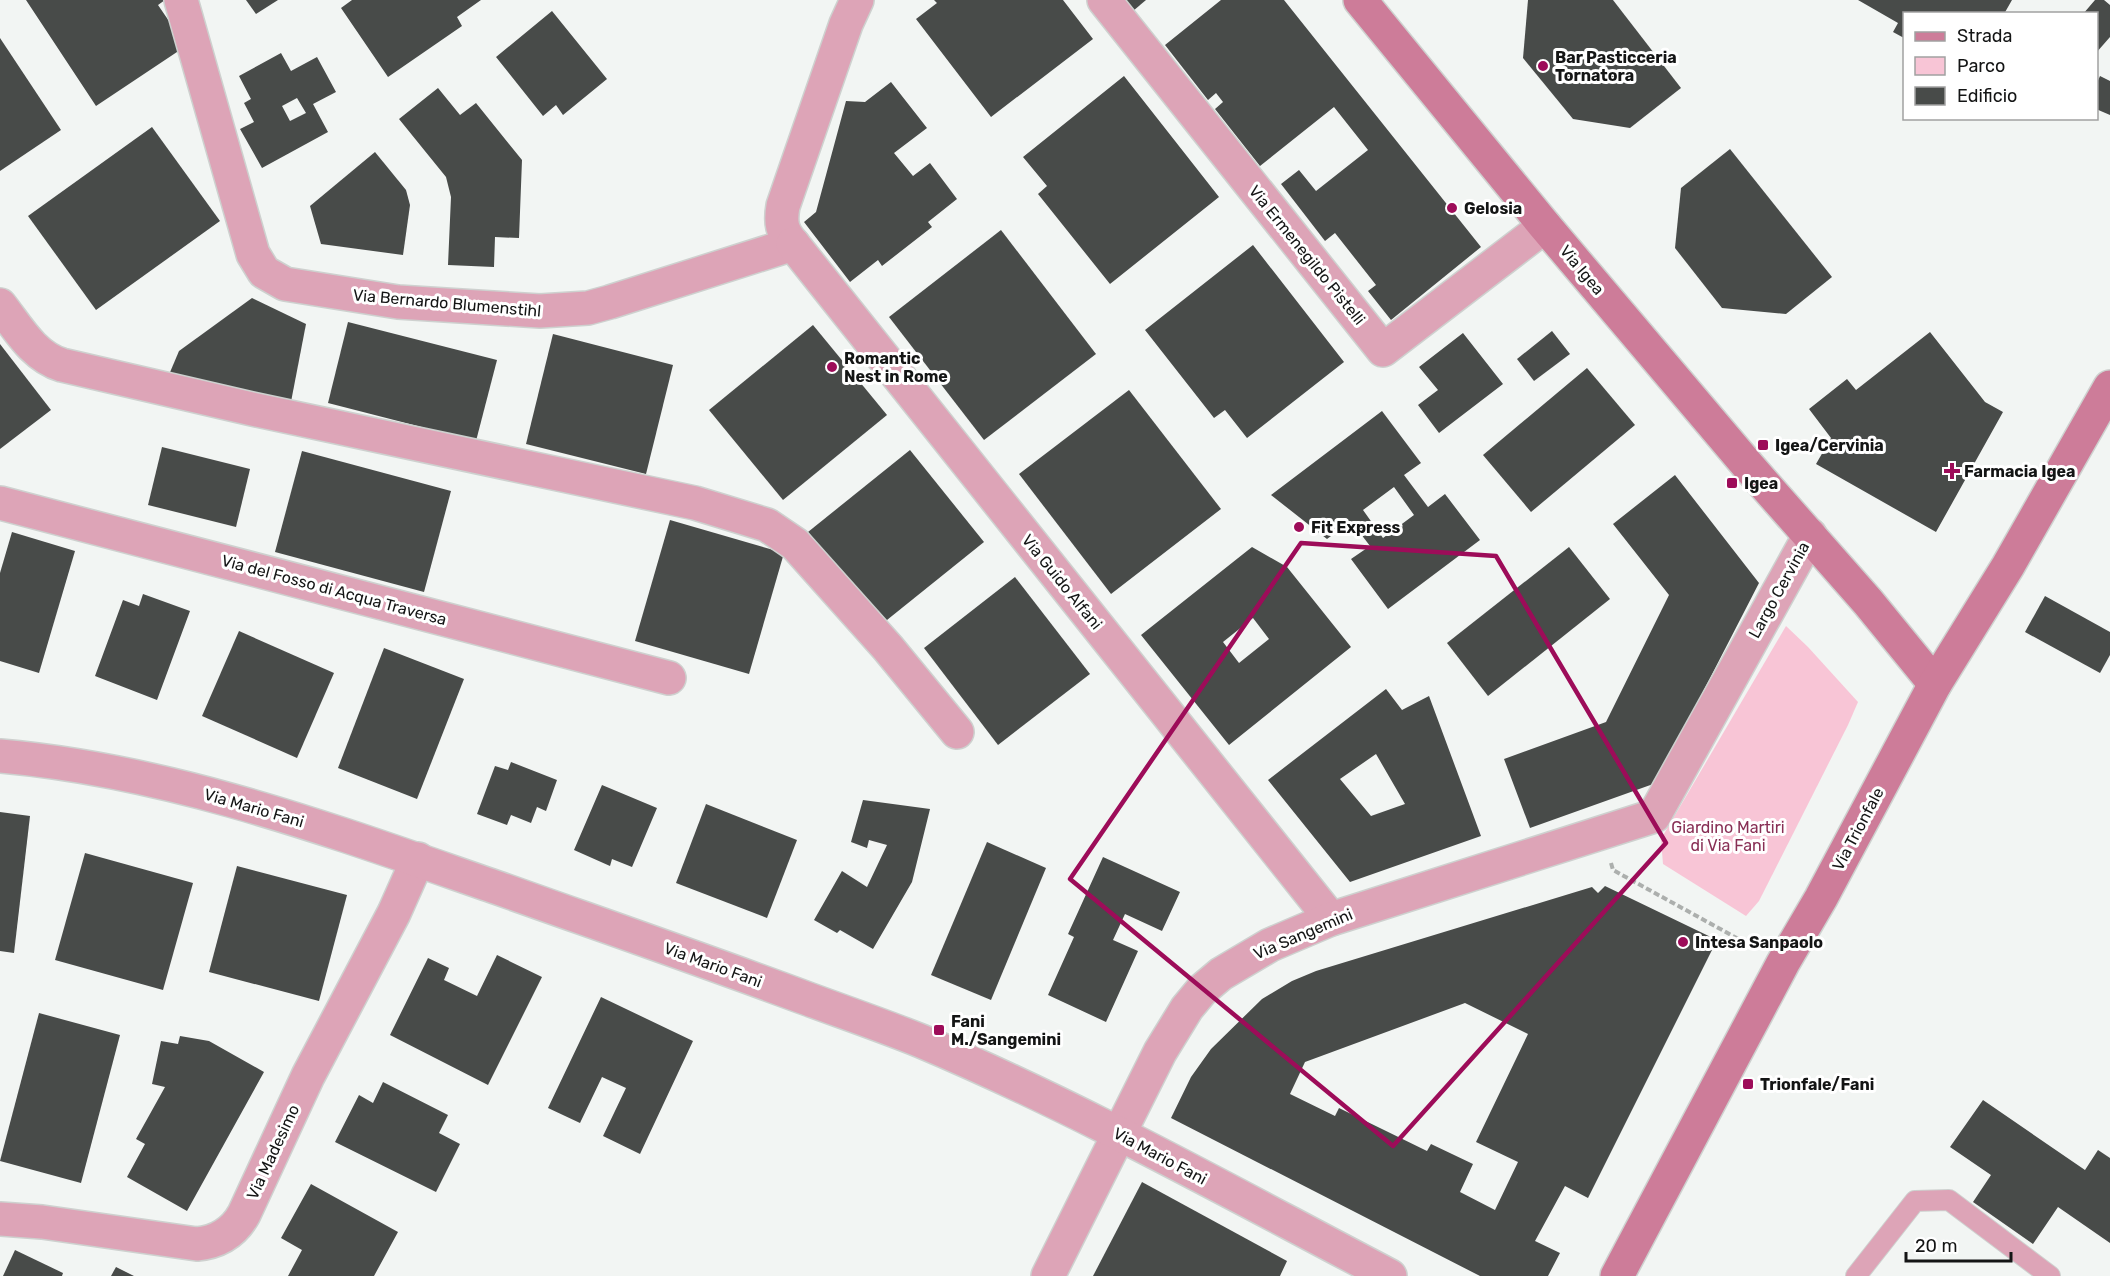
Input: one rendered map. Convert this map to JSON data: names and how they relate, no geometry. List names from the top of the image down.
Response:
{
  "streets": {
    "main road": ["Via Igea", "Largo Cervinia", "Via Trionfale"],
    "street": [
      "Via Ermenegildo Pistelli",
      "Via Bernardo Blumenstihl",
      "Via Guido Alfani",
      "Via del Fosso di Acqua Traversa",
      "Via Mario Fani",
      "Via Sangemini",
      "Via Madesimo"
    ]
  },
  "crossings": [
    ["Via Ermenegildo Pistelli", "Via Igea"],
    ["Via Igea", "Largo Cervinia"],
    ["Via Bernardo Blumenstihl", "Via Guido Alfani"],
    ["Via Guido Alfani", "Via Sangemini"],
    ["Largo Cervinia", "Via Trionfale"],
    ["Largo Cervinia", "Via Sangemini"],
    ["Via Mario Fani", "Via Sangemini"],
    ["Via Mario Fani", "Via Madesimo"]
  ],
  "parks": ["Giardino Martiri di Via Fani"],
  "places": {
    "other": [
      "Bar Pasticceria Tornatora",
      "Gelosia",
      "Romantic Nest in Rome",
      "Fit Express",
      "Intesa Sanpaolo"
    ],
    "transit": [
      "Igea/Cervinia",
      "Igea",
      "Fani M./Sangemini",
      "Trionfale/Fani"
    ],
    "health": ["Farmacia Igea"]
  },
  "legend": ["Strada", "Parco", "Edificio"],
  "scale_bar": "20 m"
}
